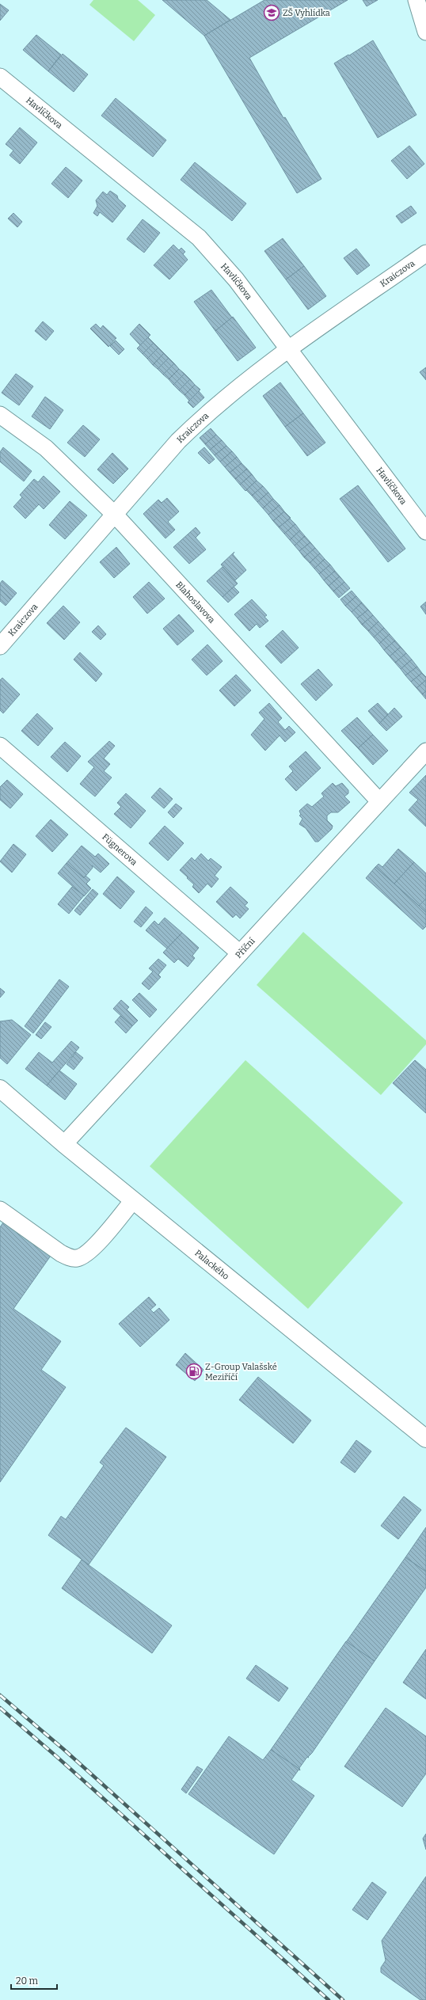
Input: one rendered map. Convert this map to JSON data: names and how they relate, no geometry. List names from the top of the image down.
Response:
{
  "streets": {
    "street": [
      "Havlíčkova",
      "Kraiczova",
      "Blahoslavova",
      "Fügnerova",
      "Příční",
      "Palackého"
    ]
  },
  "crossings": [
    ["Havlíčkova", "Kraiczova"],
    ["Kraiczova", "Blahoslavova"],
    ["Blahoslavova", "Příční"],
    ["Fügnerova", "Příční"],
    ["Příční", "Palackého"]
  ],
  "places": {
    "school or university": ["ZŠ Vyhlídka"],
    "fuel station": ["Z-Group Valašské Meziříčí"]
  },
  "scale_bar": "20 m"
}
